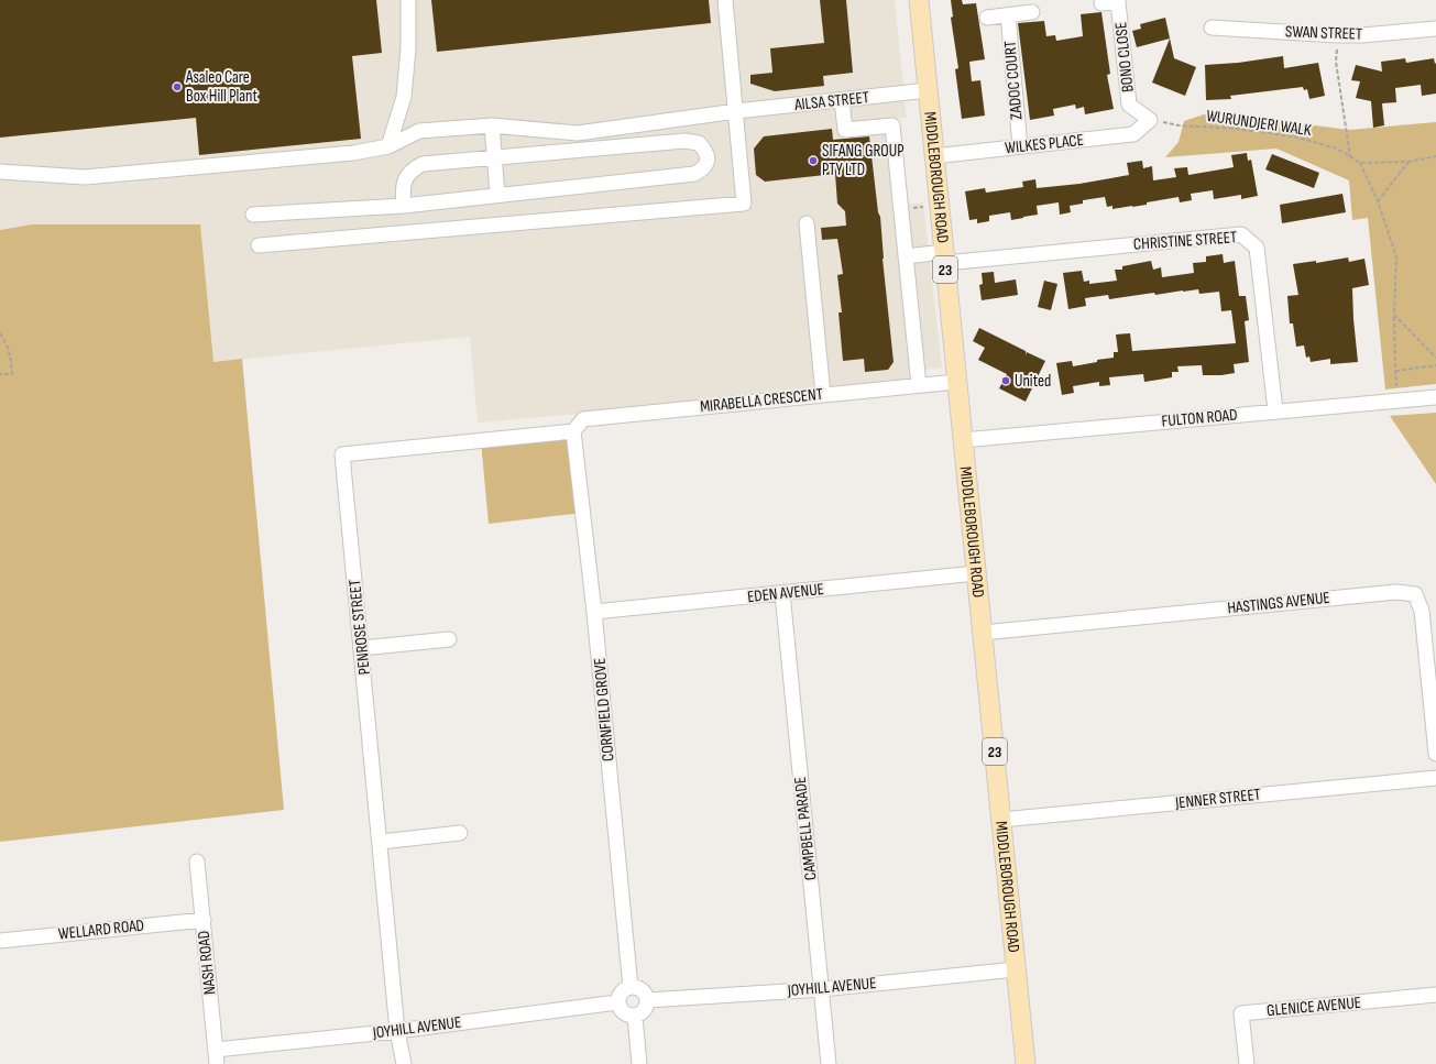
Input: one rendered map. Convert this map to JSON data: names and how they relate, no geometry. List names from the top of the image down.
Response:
{
  "streets": {
    "main road": ["MIDDLEBOROUGH ROAD", "23"],
    "street": [
      "SWAN STREET",
      "BONO CLOSE",
      "ZADOC COURT",
      "AILSA STREET",
      "WILKES PLACE",
      "CHRISTINE STREET",
      "MIRABELLA CRESCENT",
      "FULTON ROAD",
      "EDEN AVENUE",
      "HASTINGS AVENUE",
      "PENROSE STREET",
      "CORNFIELD GROVE",
      "JENNER STREET",
      "CAMPBELL PARADE",
      "WELLARD ROAD",
      "NASH ROAD",
      "JOYHILL AVENUE",
      "GLENICE AVENUE"
    ],
    "path": ["WURUNDJERI WALK"]
  },
  "crossings": [
    ["BONO CLOSE", "WURUNDJERI WALK"],
    ["BONO CLOSE", "WILKES PLACE"],
    ["ZADOC COURT", "WILKES PLACE"],
    ["AILSA STREET", "MIDDLEBOROUGH ROAD"],
    ["WURUNDJERI WALK", "WILKES PLACE"],
    ["WILKES PLACE", "MIDDLEBOROUGH ROAD"],
    ["MIDDLEBOROUGH ROAD", "CHRISTINE STREET"],
    ["MIDDLEBOROUGH ROAD", "MIRABELLA CRESCENT"],
    ["MIDDLEBOROUGH ROAD", "FULTON ROAD"],
    ["MIDDLEBOROUGH ROAD", "EDEN AVENUE"],
    ["MIDDLEBOROUGH ROAD", "HASTINGS AVENUE"],
    ["MIDDLEBOROUGH ROAD", "JENNER STREET"],
    ["MIDDLEBOROUGH ROAD", "JOYHILL AVENUE"],
    ["CHRISTINE STREET", "FULTON ROAD"],
    ["MIRABELLA CRESCENT", "PENROSE STREET"],
    ["MIRABELLA CRESCENT", "CORNFIELD GROVE"],
    ["EDEN AVENUE", "CORNFIELD GROVE"],
    ["EDEN AVENUE", "CAMPBELL PARADE"],
    ["PENROSE STREET", "CORNFIELD GROVE"],
    ["PENROSE STREET", "JOYHILL AVENUE"],
    ["CORNFIELD GROVE", "JOYHILL AVENUE"],
    ["CAMPBELL PARADE", "JOYHILL AVENUE"],
    ["WELLARD ROAD", "NASH ROAD"],
    ["NASH ROAD", "JOYHILL AVENUE"]
  ],
  "places": ["Asaleo Care Box Hill Plant", "SIFANG GROUP PTY LTD", "United"]
}
